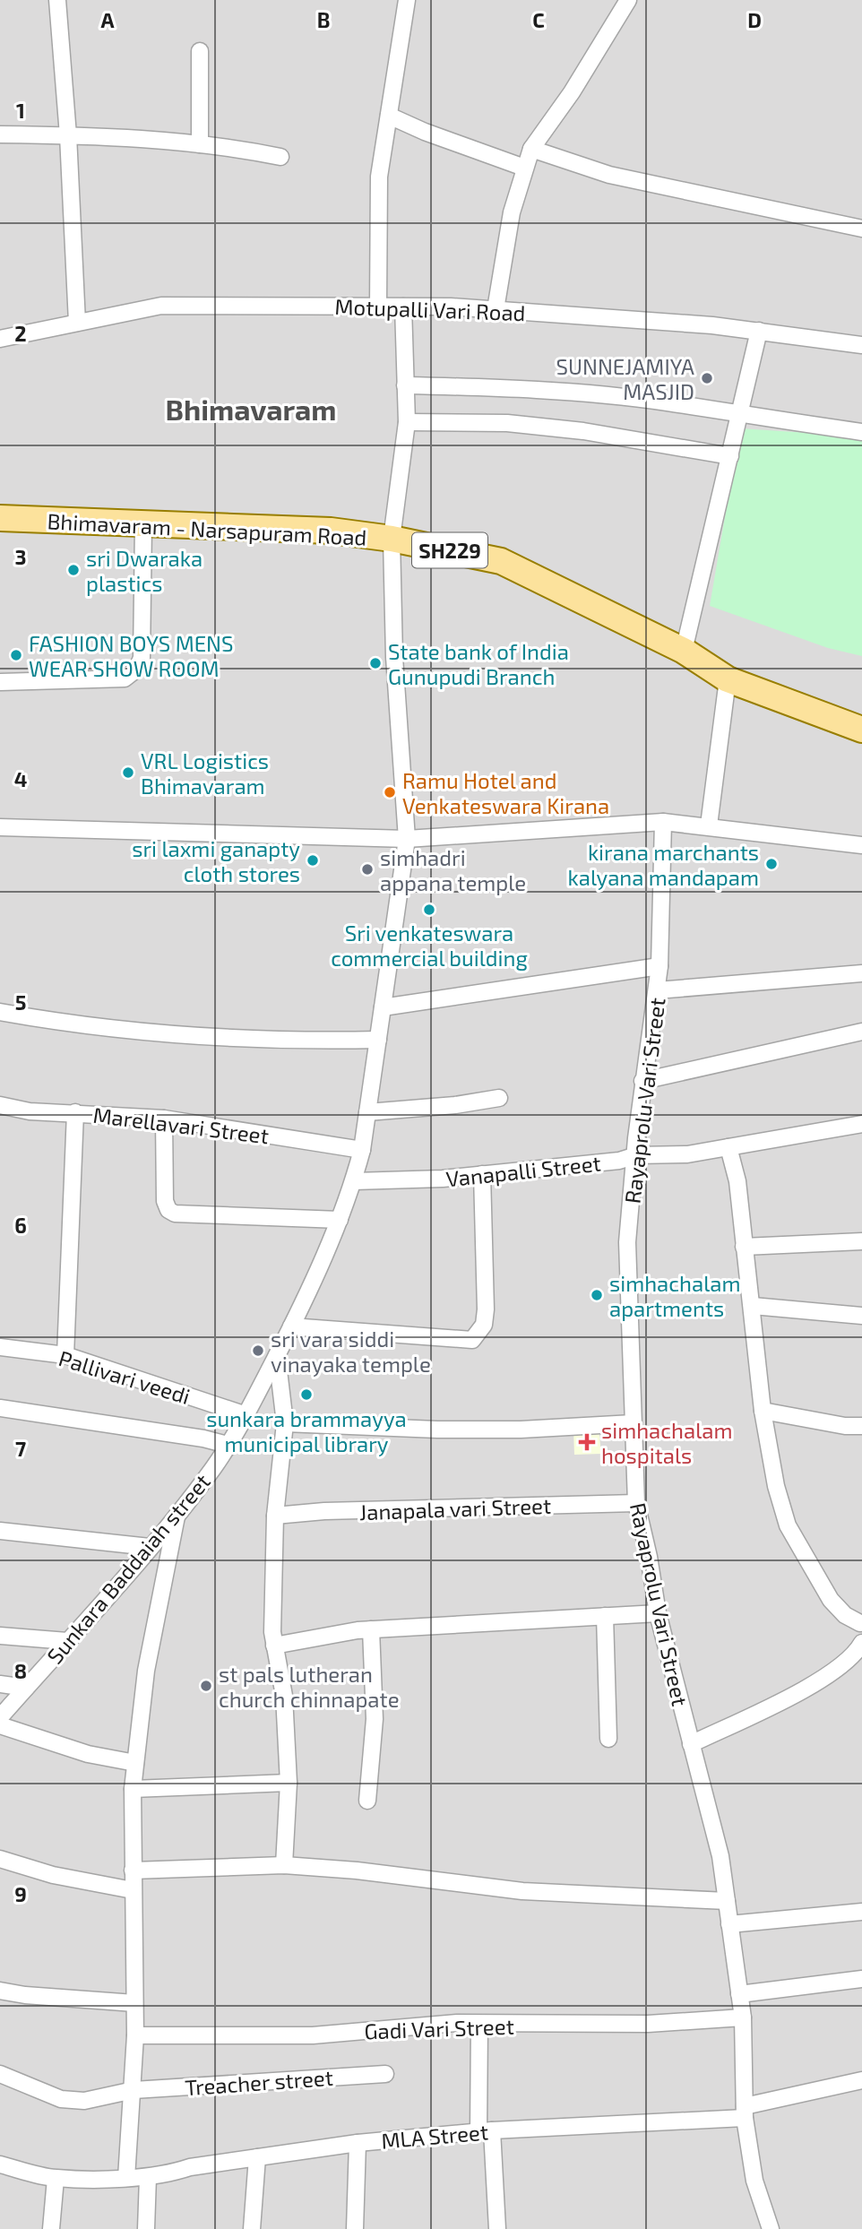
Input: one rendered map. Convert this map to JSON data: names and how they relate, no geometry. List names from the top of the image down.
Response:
{
  "streets": {
    "main road": ["Bhimavaram - Narsapuram Road", "SH229"],
    "street": [
      "Motupalli Vari Road",
      "Rayaprolu Vari Street",
      "Marellavari Street",
      "Vanapalli Street",
      "Pallivari veedi",
      "Janapala vari Street",
      "Sunkara Baddaiah street",
      "Gadi Vari Street",
      "Treacher street",
      "MLA Street"
    ]
  },
  "crossings": [
    ["Motupalli Vari Road", "Sunkara Baddaiah street"],
    ["Bhimavaram - Narsapuram Road", "Sunkara Baddaiah street"],
    ["Rayaprolu Vari Street", "Vanapalli Street"],
    ["Rayaprolu Vari Street", "Janapala vari Street"],
    ["Rayaprolu Vari Street", "Gadi Vari Street"],
    ["Rayaprolu Vari Street", "MLA Street"],
    ["Marellavari Street", "Sunkara Baddaiah street"],
    ["Vanapalli Street", "Sunkara Baddaiah street"],
    ["Pallivari veedi", "Sunkara Baddaiah street"]
  ],
  "districts": ["Bhimavaram"],
  "places": {
    "other": [
      "SUNNEJAMIYA MASJID",
      "sri Dwaraka plastics",
      "FASHION BOYS MENS WEAR SHOW ROOM",
      "State bank of India Gunupudi Branch",
      "VRL Logistics Bhimavaram",
      "Ramu Hotel and Venkateswara Kirana",
      "sri laxmi ganapty cloth stores",
      "kirana marchants kalyana mandapam",
      "simhadri appana temple",
      "Sri venkateswara commercial building",
      "simhachalam apartments",
      "sri vara siddi vinayaka temple",
      "sunkara brammayya municipal library",
      "st pals lutheran church chinnapate"
    ],
    "health": ["simhachalam hospitals"]
  },
  "grid": {
    "columns": [
      "A",
      "B",
      "C",
      "D"
    ],
    "rows": [
      "1",
      "2",
      "3",
      "4",
      "5",
      "6",
      "7",
      "8",
      "9"
    ]
  }
}
